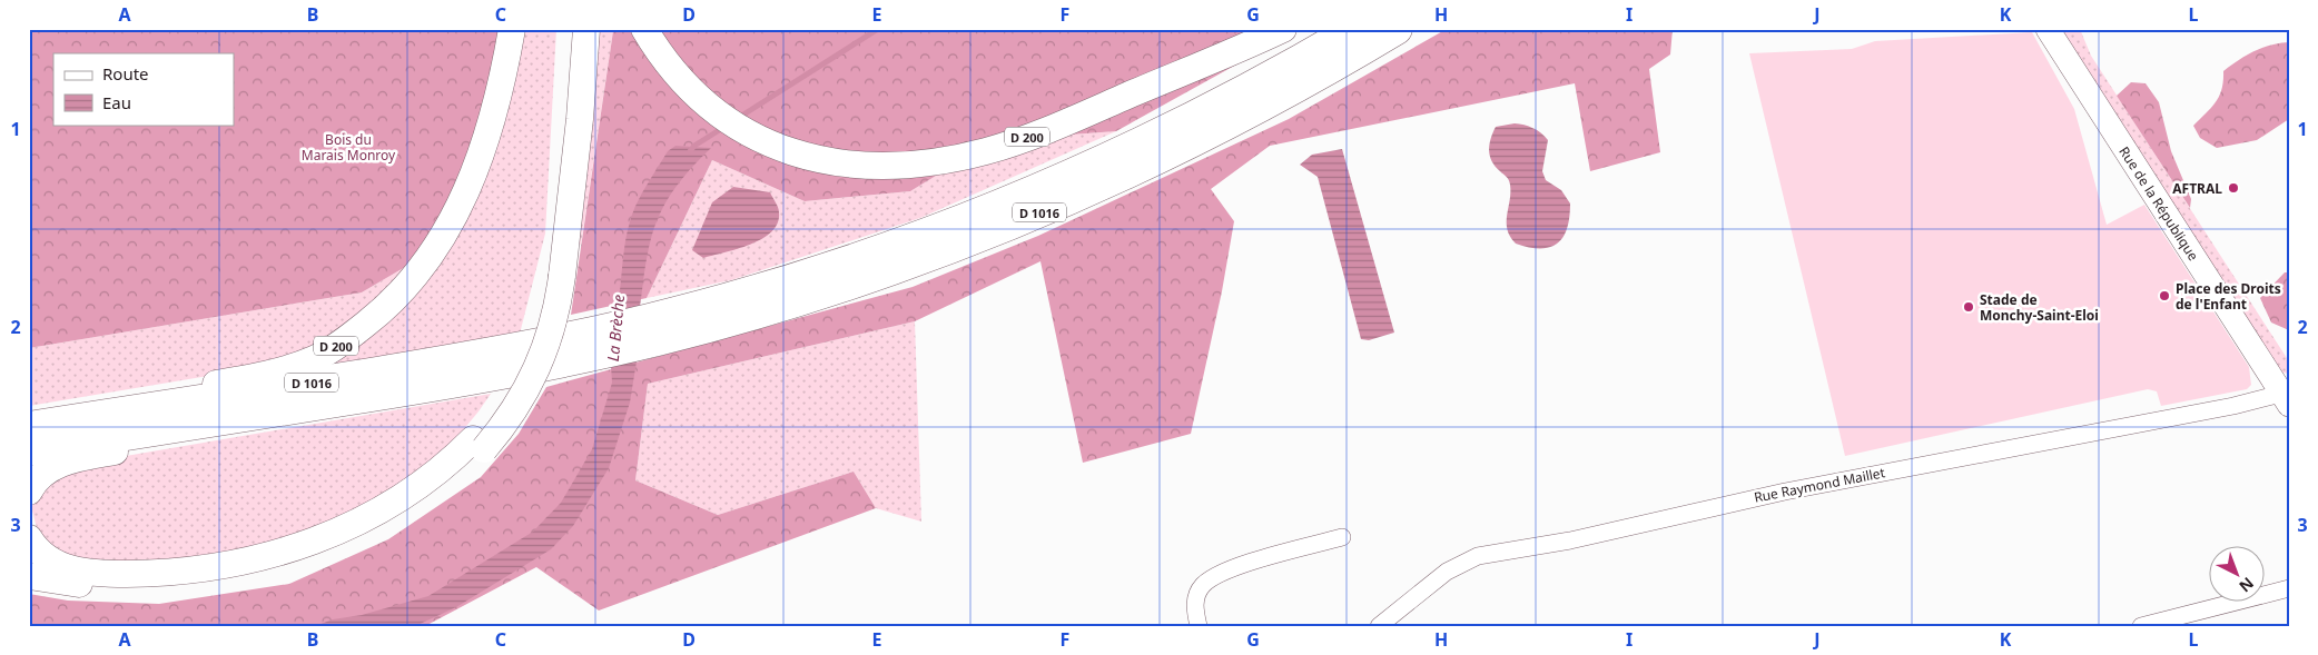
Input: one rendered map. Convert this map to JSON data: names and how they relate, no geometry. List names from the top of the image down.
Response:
{
  "streets": {
    "highway": ["D 1016"],
    "main road": ["D 200"],
    "street": ["Rue de la République", "Rue Raymond Maillet"]
  },
  "crossings": [
    ["Rue de la République", "Rue Raymond Maillet"]
  ],
  "water": ["La Brèche"],
  "parks": ["Bois du Marais Monroy"],
  "places": ["AFTRAL", "Place des Droits de l'Enfant", "Stade de Monchy-Saint-Eloi"],
  "legend": ["Route", "Eau"],
  "north": "bottom right",
  "grid": {
    "columns": [
      "A",
      "B",
      "C",
      "D",
      "E",
      "F",
      "G",
      "H",
      "I",
      "J",
      "K",
      "L"
    ],
    "rows": ["1", "2", "3"]
  }
}
